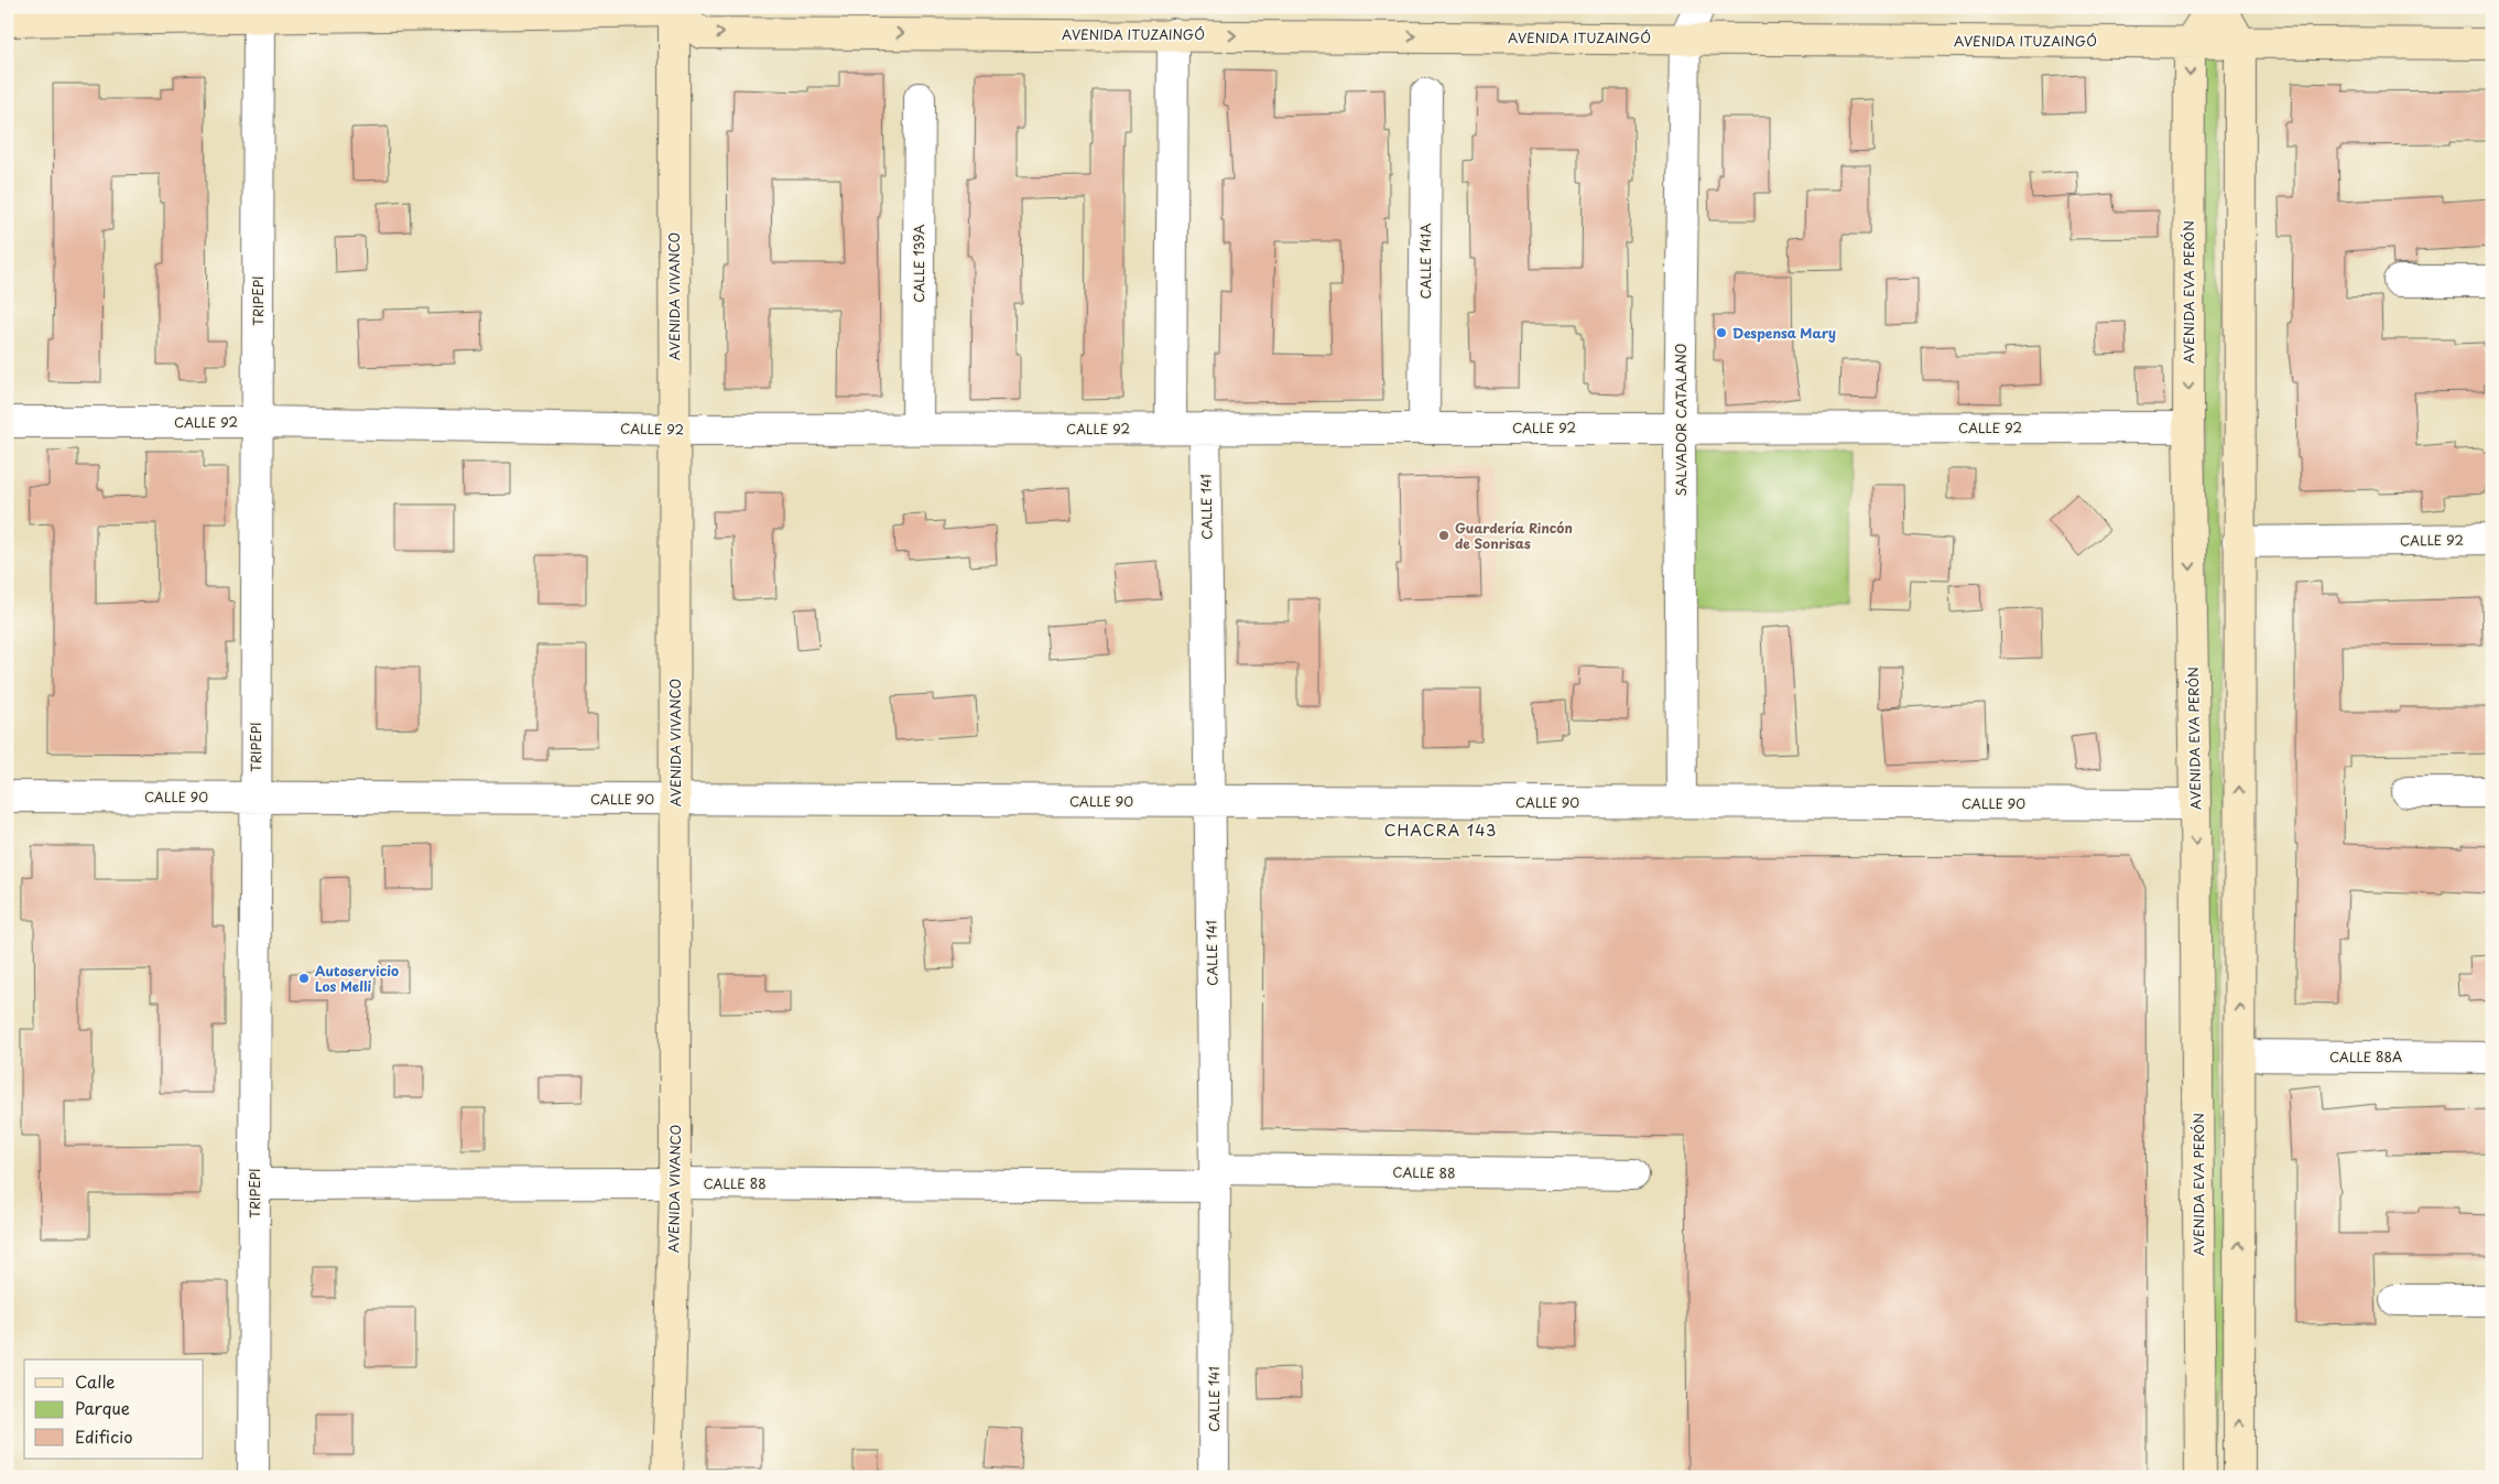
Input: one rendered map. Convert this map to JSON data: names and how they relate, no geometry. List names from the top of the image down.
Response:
{
  "streets": {
    "street": [
      "AVENIDA ITUZAINGÓ",
      "CALLE 141A",
      "CALLE 139A",
      "AVENIDA EVA PERÓN",
      "AVENIDA VIVANCO",
      "TRIPEPI",
      "SALVADOR CATALANO",
      "CALLE 92",
      "CALLE 141",
      "CALLE 90",
      "CALLE 88A",
      "CALLE 88"
    ]
  },
  "crossings": [
    ["AVENIDA ITUZAINGÓ", "AVENIDA EVA PERÓN"],
    ["AVENIDA ITUZAINGÓ", "AVENIDA VIVANCO"],
    ["AVENIDA ITUZAINGÓ", "SALVADOR CATALANO"],
    ["CALLE 141A", "CALLE 92"],
    ["CALLE 139A", "CALLE 92"],
    ["AVENIDA EVA PERÓN", "CALLE 92"],
    ["AVENIDA EVA PERÓN", "CALLE 90"],
    ["AVENIDA VIVANCO", "CALLE 92"],
    ["AVENIDA VIVANCO", "CALLE 90"],
    ["AVENIDA VIVANCO", "CALLE 88"],
    ["TRIPEPI", "CALLE 92"],
    ["TRIPEPI", "CALLE 90"],
    ["TRIPEPI", "CALLE 88"],
    ["SALVADOR CATALANO", "CALLE 92"],
    ["SALVADOR CATALANO", "CALLE 90"],
    ["CALLE 92", "CALLE 141"],
    ["CALLE 141", "CALLE 90"],
    ["CALLE 141", "CALLE 88"]
  ],
  "one_way": ["AVENIDA ITUZAINGÓ"],
  "districts": ["CHACRA 143"],
  "places": ["Despensa Mary", "Guardería Rincón de Sonrisas", "Autoservicio Los Melli"],
  "legend": ["Calle", "Parque", "Edificio"]
}
